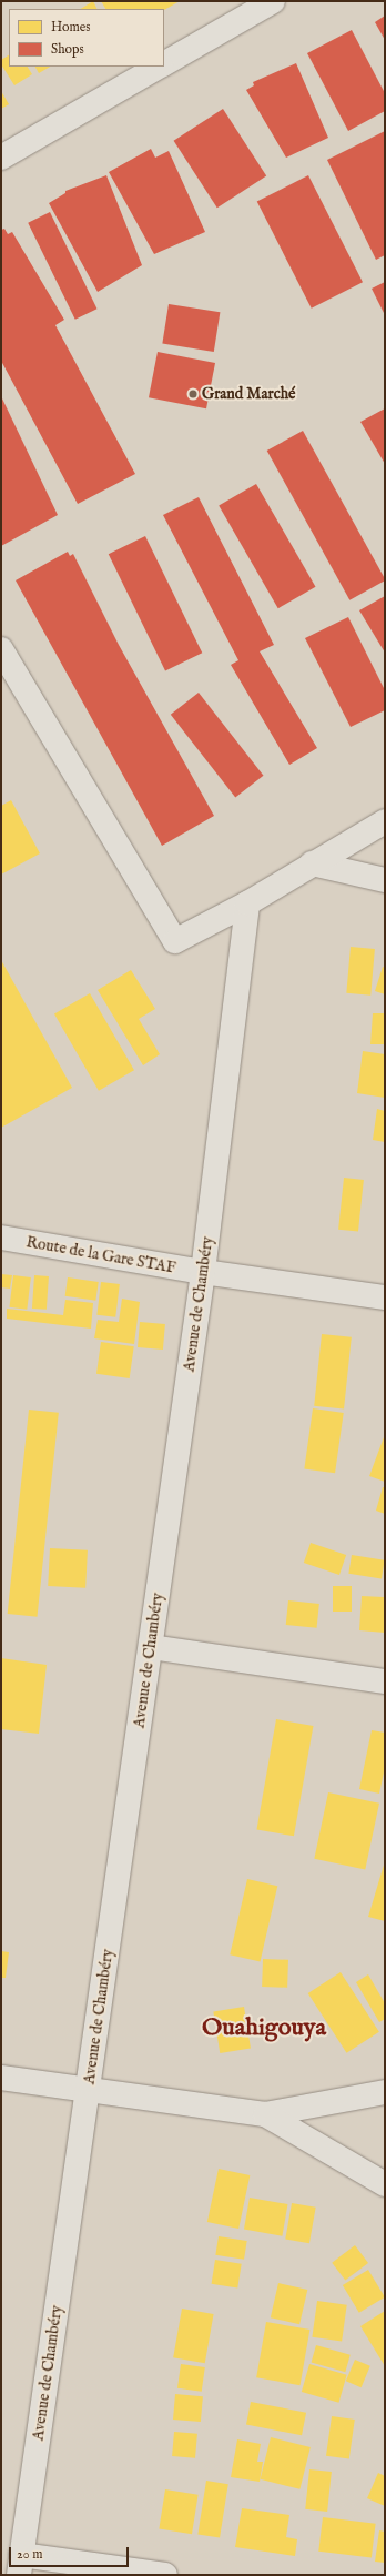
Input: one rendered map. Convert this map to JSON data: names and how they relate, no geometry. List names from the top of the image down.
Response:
{
  "streets": {
    "street": ["Route de la Gare STAF", "Avenue de Chambéry"]
  },
  "crossings": [
    ["Route de la Gare STAF", "Avenue de Chambéry"]
  ],
  "districts": ["Ouahigouya"],
  "places": ["Grand Marché"],
  "legend": ["Homes", "Shops"],
  "scale_bar": "20 m"
}
